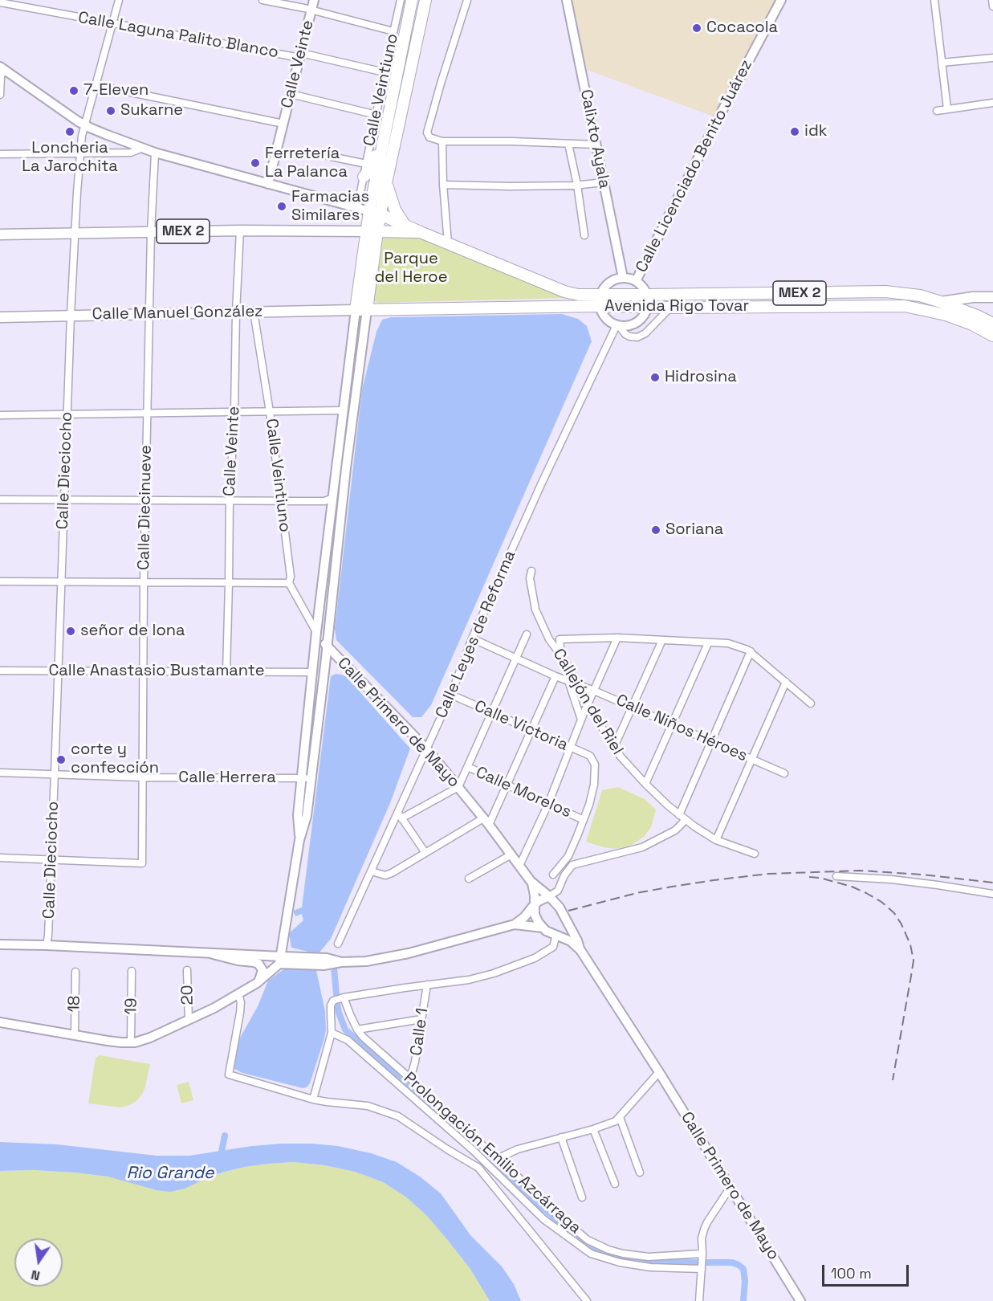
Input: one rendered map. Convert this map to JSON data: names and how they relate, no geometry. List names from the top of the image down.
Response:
{
  "streets": {
    "highway": ["MEX 2", "Avenida Rigo Tovar"],
    "main road": [
      "Calle Veinte",
      "Calixto Ayala",
      "Calle Licenciado Benito Juárez",
      "Calle Manuel González",
      "Calle Primero de Mayo"
    ],
    "street": [
      "Calle Laguna Palito Blanco",
      "Calle Veintiuno",
      "Calle Dieciocho",
      "Calle Diecinueve",
      "Calle Leyes de Reforma",
      "Calle Anastasio Bustamante",
      "Callejón del Riel",
      "Calle Victoria",
      "Calle Niños Héroes",
      "Calle Herrera",
      "Calle Morelos",
      "20",
      "18",
      "19",
      "Calle 1",
      "Prolongación Emilio Azcárraga"
    ]
  },
  "crossings": [
    ["Calle Laguna Palito Blanco", "Calle Veinte"],
    ["Calle Laguna Palito Blanco", "Calle Veintiuno"],
    ["Calle Laguna Palito Blanco", "Calle Dieciocho"],
    ["Calle Veinte", "MEX 2"],
    ["Calle Veinte", "Calle Manuel González"],
    ["Calle Veinte", "Calle Anastasio Bustamante"],
    ["Calle Veintiuno", "Calle Manuel González"],
    ["Calle Veintiuno", "Calle Primero de Mayo"],
    ["MEX 2", "Avenida Rigo Tovar"],
    ["MEX 2", "Calle Dieciocho"],
    ["MEX 2", "Calle Diecinueve"],
    ["Avenida Rigo Tovar", "Calle Manuel González"],
    ["Calle Manuel González", "Calle Dieciocho"],
    ["Calle Manuel González", "Calle Diecinueve"],
    ["Calle Dieciocho", "Calle Diecinueve"],
    ["Calle Dieciocho", "Calle Anastasio Bustamante"],
    ["Calle Dieciocho", "Calle Herrera"],
    ["Calle Diecinueve", "Calle Anastasio Bustamante"],
    ["Calle Diecinueve", "Calle Herrera"],
    ["Calle Leyes de Reforma", "Calle Primero de Mayo"],
    ["Calle Leyes de Reforma", "Calle Victoria"],
    ["Calle Leyes de Reforma", "Calle Niños Héroes"],
    ["Callejón del Riel", "Calle Niños Héroes"],
    ["Calle Victoria", "Calle Morelos"],
    ["Calle 1", "Prolongación Emilio Azcárraga"]
  ],
  "water": ["Rio Grande"],
  "parks": ["Parque del Heroe"],
  "places": [
    "Cocacola",
    "7-Eleven",
    "Sukarne",
    "Loncheria La Jarochita",
    "idk",
    "Ferretería La Palanca",
    "Farmacias Similares",
    "Hidrosina",
    "Soriana",
    "señor de lona",
    "corte y confección"
  ],
  "scale_bar": "100 m",
  "north": "bottom"
}
